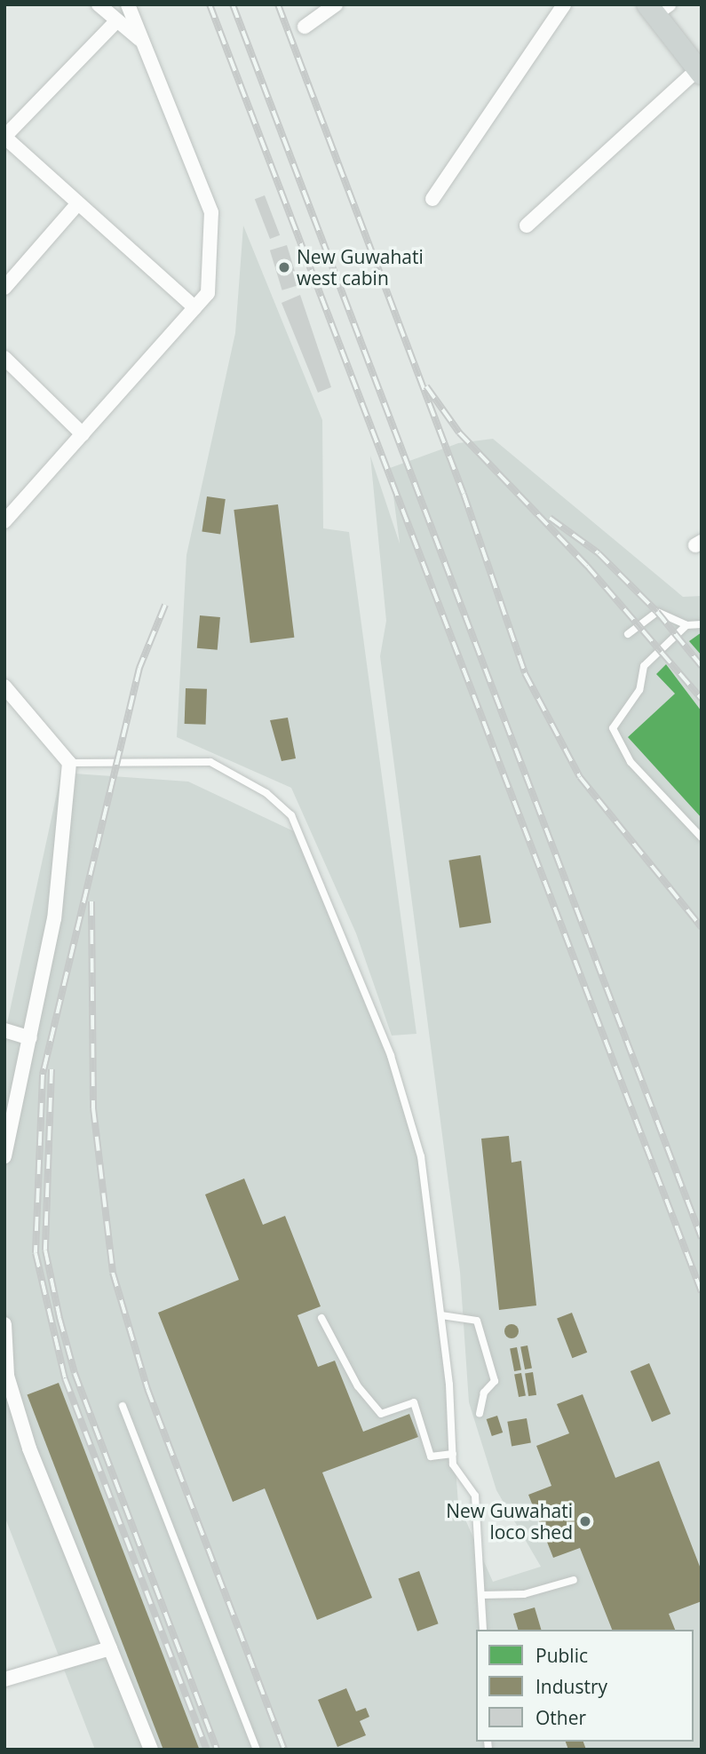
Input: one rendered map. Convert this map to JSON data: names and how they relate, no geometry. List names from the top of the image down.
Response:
{
  "places": ["New Guwahati west cabin", "New Guwahati loco shed"],
  "legend": ["Public", "Industry", "Other"]
}
